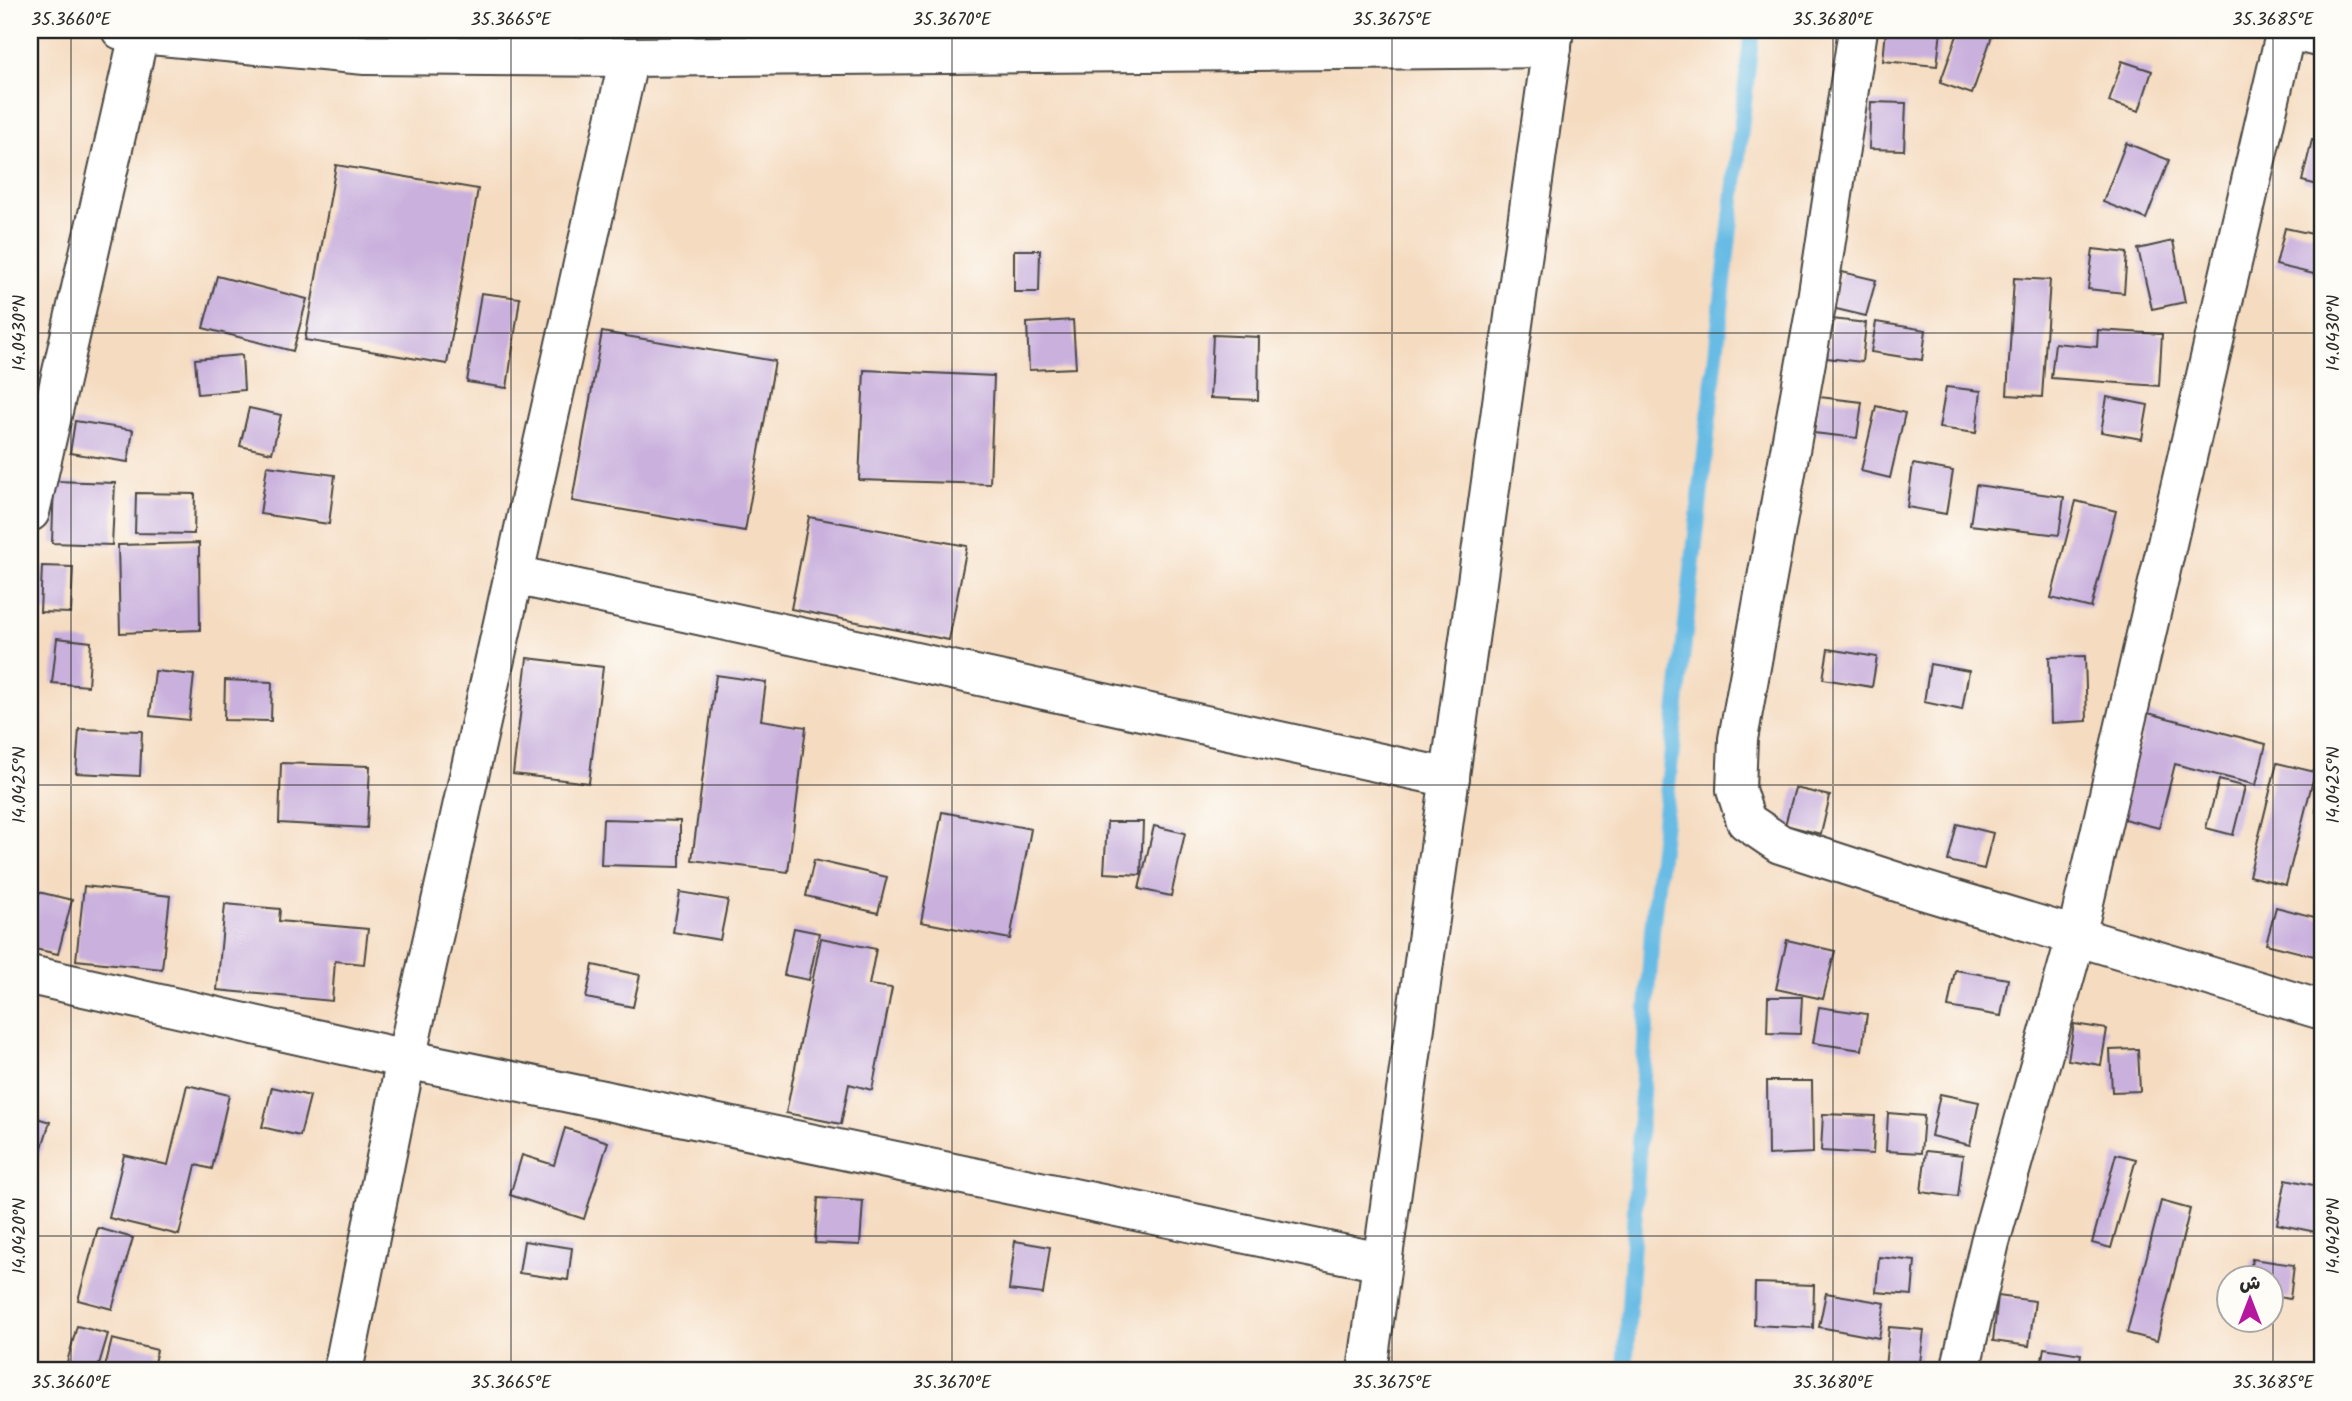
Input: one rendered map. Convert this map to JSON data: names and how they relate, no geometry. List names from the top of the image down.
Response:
{
  "north": "top",
  "coordinates": [
    "35.3660°E",
    "35.3665°E",
    "35.3670°E",
    "35.3675°E",
    "35.3680°E",
    "35.3685°E",
    "14.0430°N",
    "14.0425°N",
    "14.0420°N"
  ]
}
